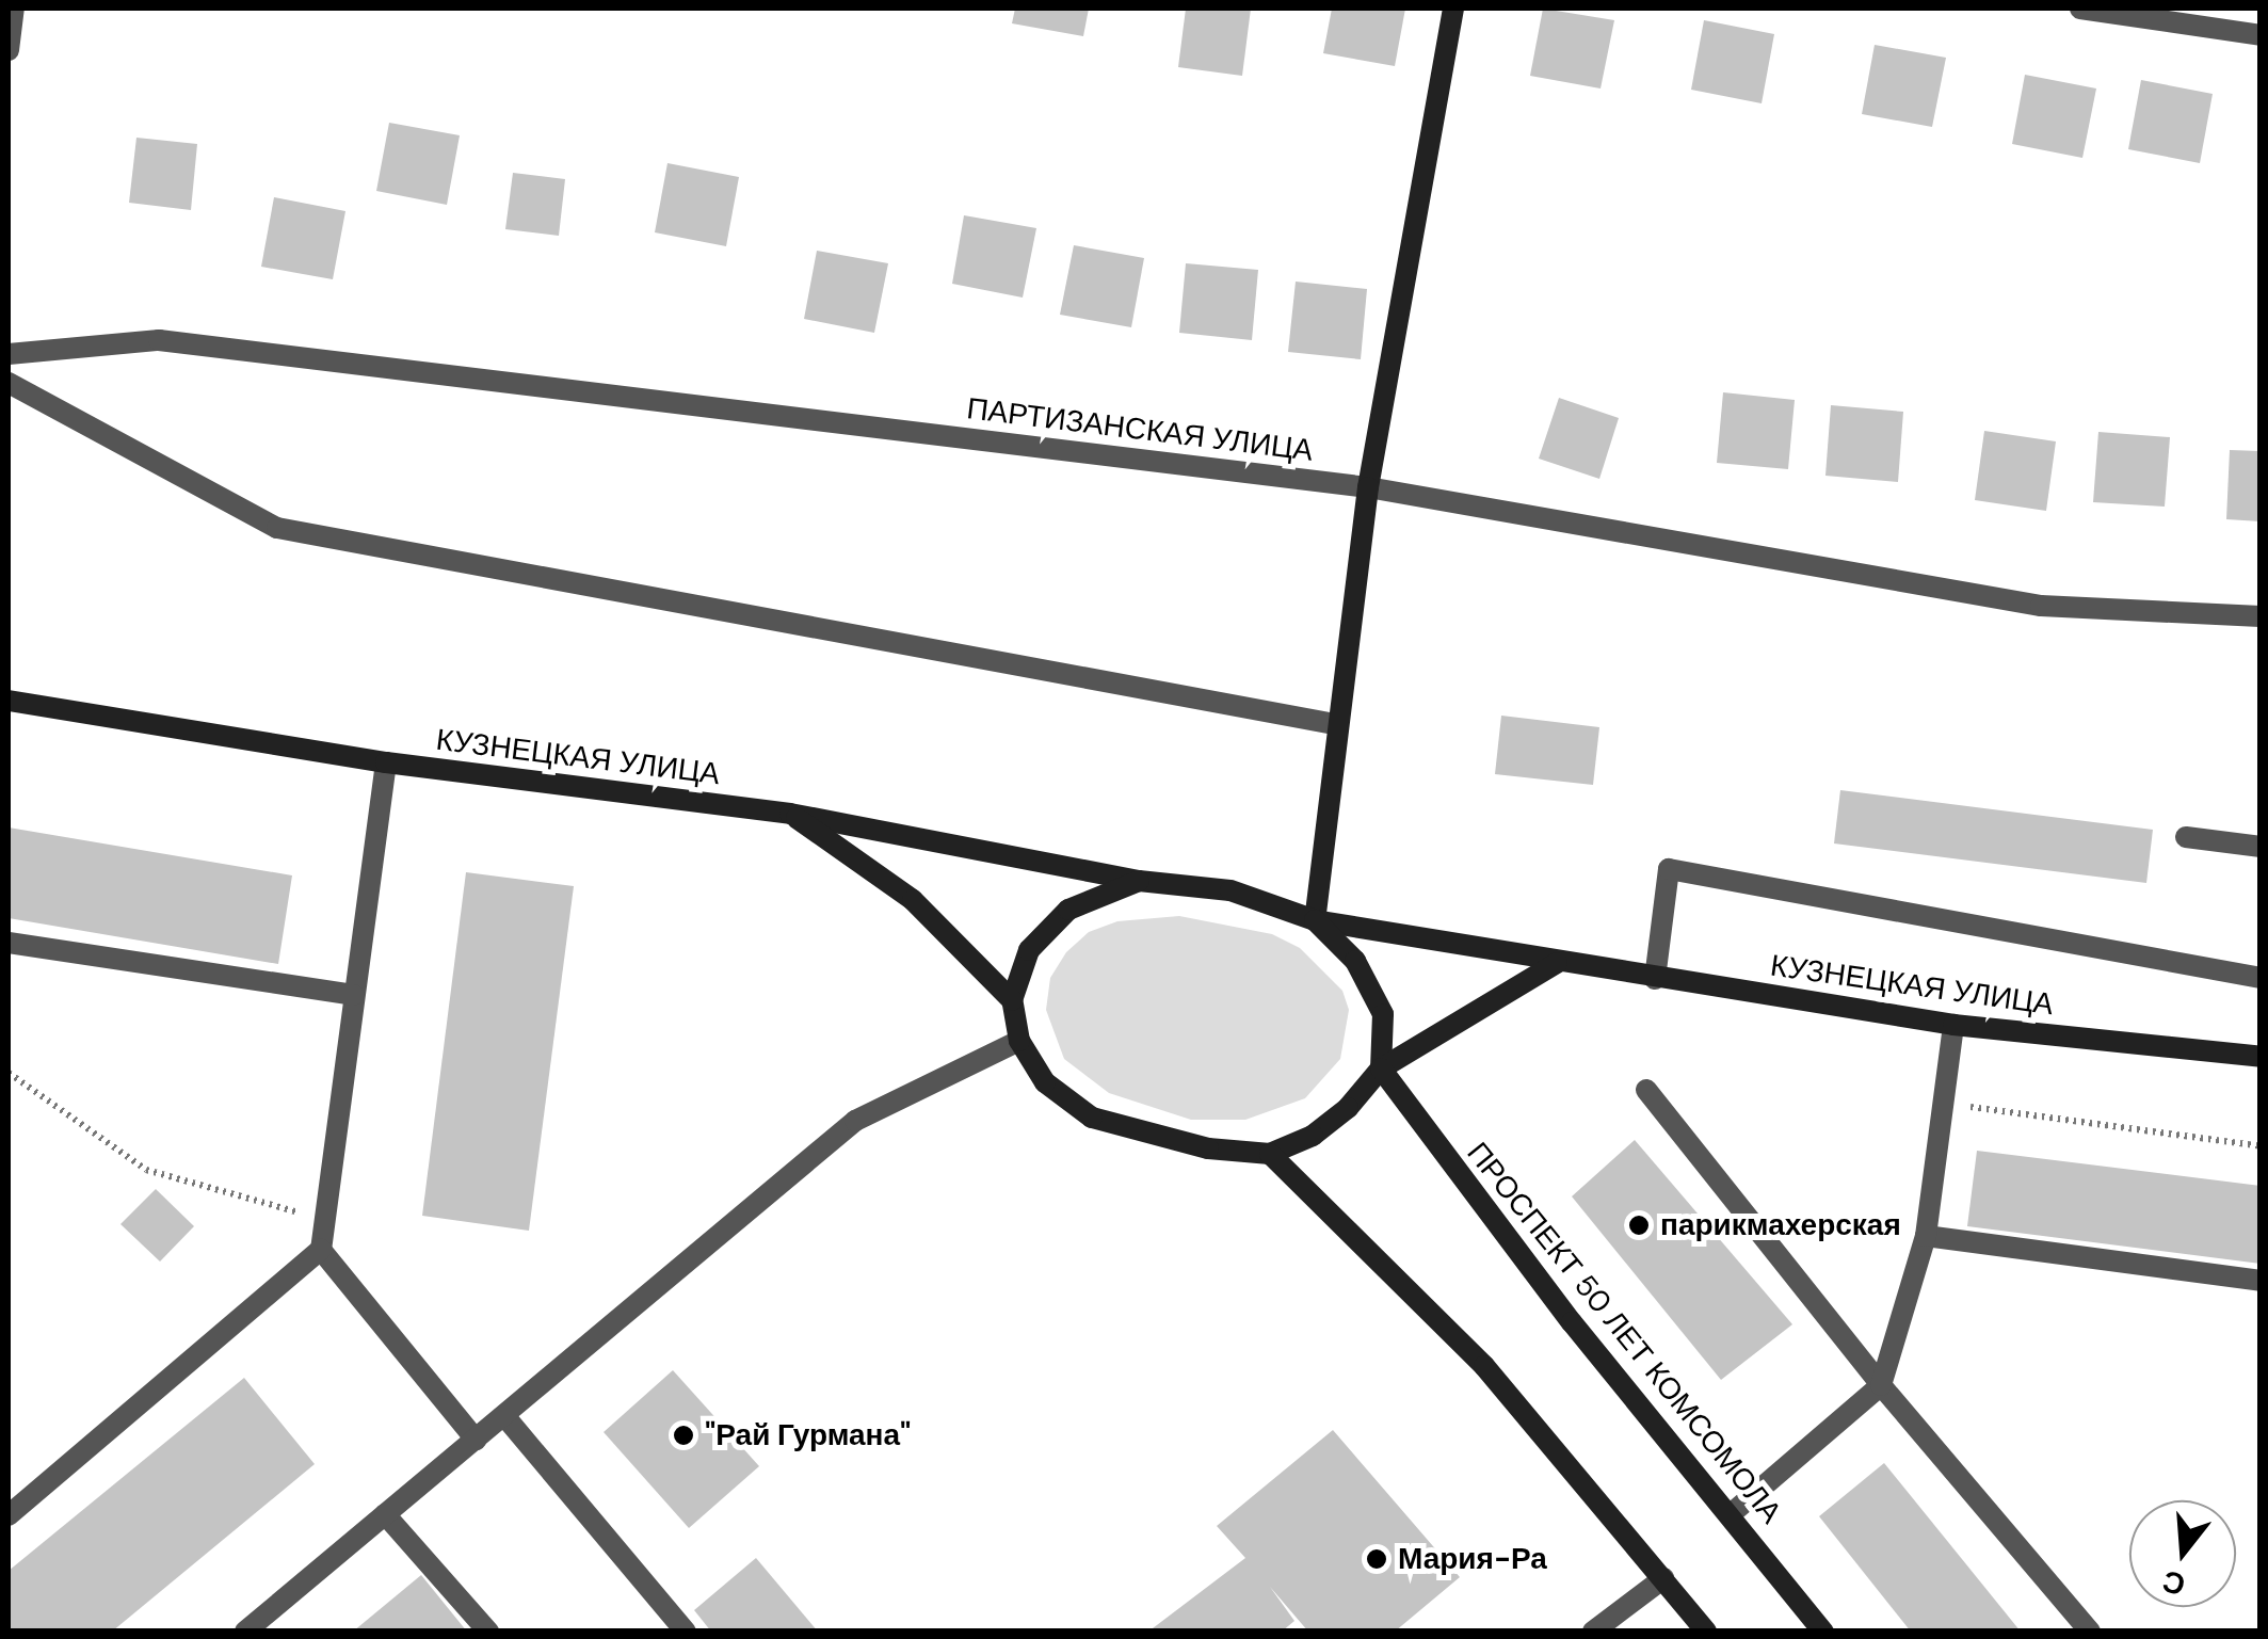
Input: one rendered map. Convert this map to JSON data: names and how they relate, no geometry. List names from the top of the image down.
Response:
{
  "streets": {
    "main road": ["КУЗНЕЦКАЯ УЛИЦА", "ПРОСПЕКТ 50 ЛЕТ КОМСОМОЛА"],
    "street": ["ПАРТИЗАНСКАЯ УЛИЦА"]
  },
  "crossings": [
    ["КУЗНЕЦКАЯ УЛИЦА", "ПРОСПЕКТ 50 ЛЕТ КОМСОМОЛА"]
  ],
  "places": ["парикмахерская", "\"Рай Гурмана\"", "Мария-Ра"],
  "north": "bottom"
}
